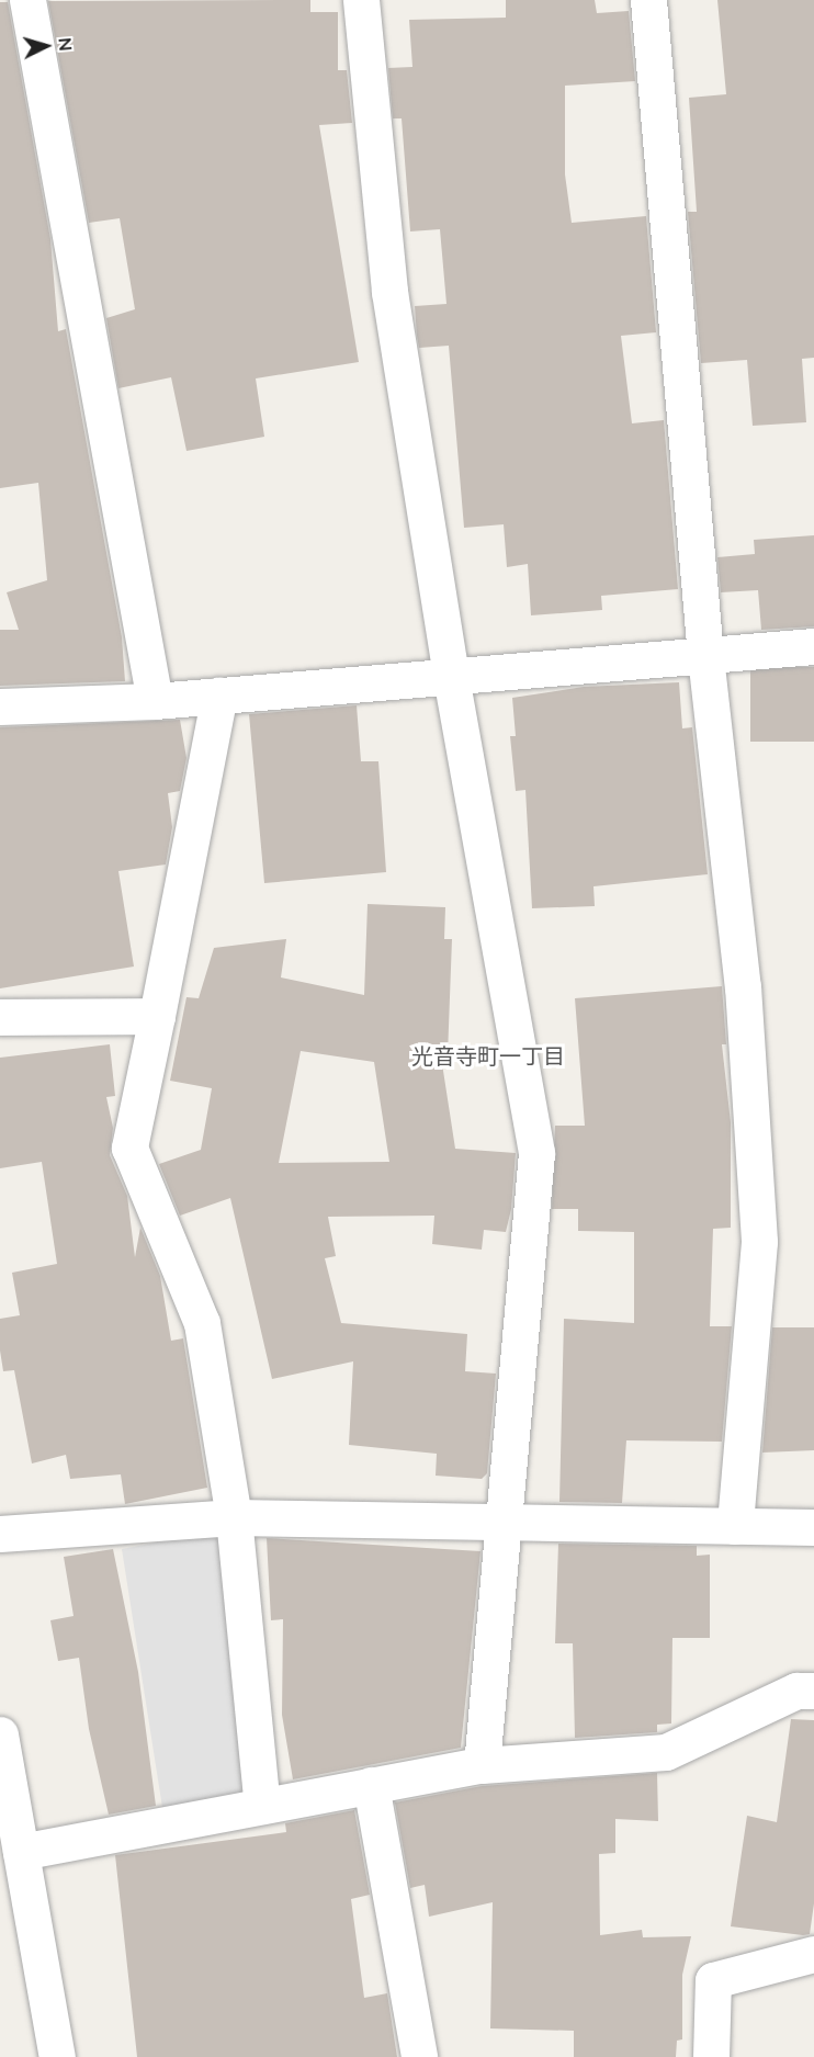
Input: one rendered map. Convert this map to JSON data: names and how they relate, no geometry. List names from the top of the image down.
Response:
{
  "districts": ["光音寺町一丁目"],
  "north": "right"
}
